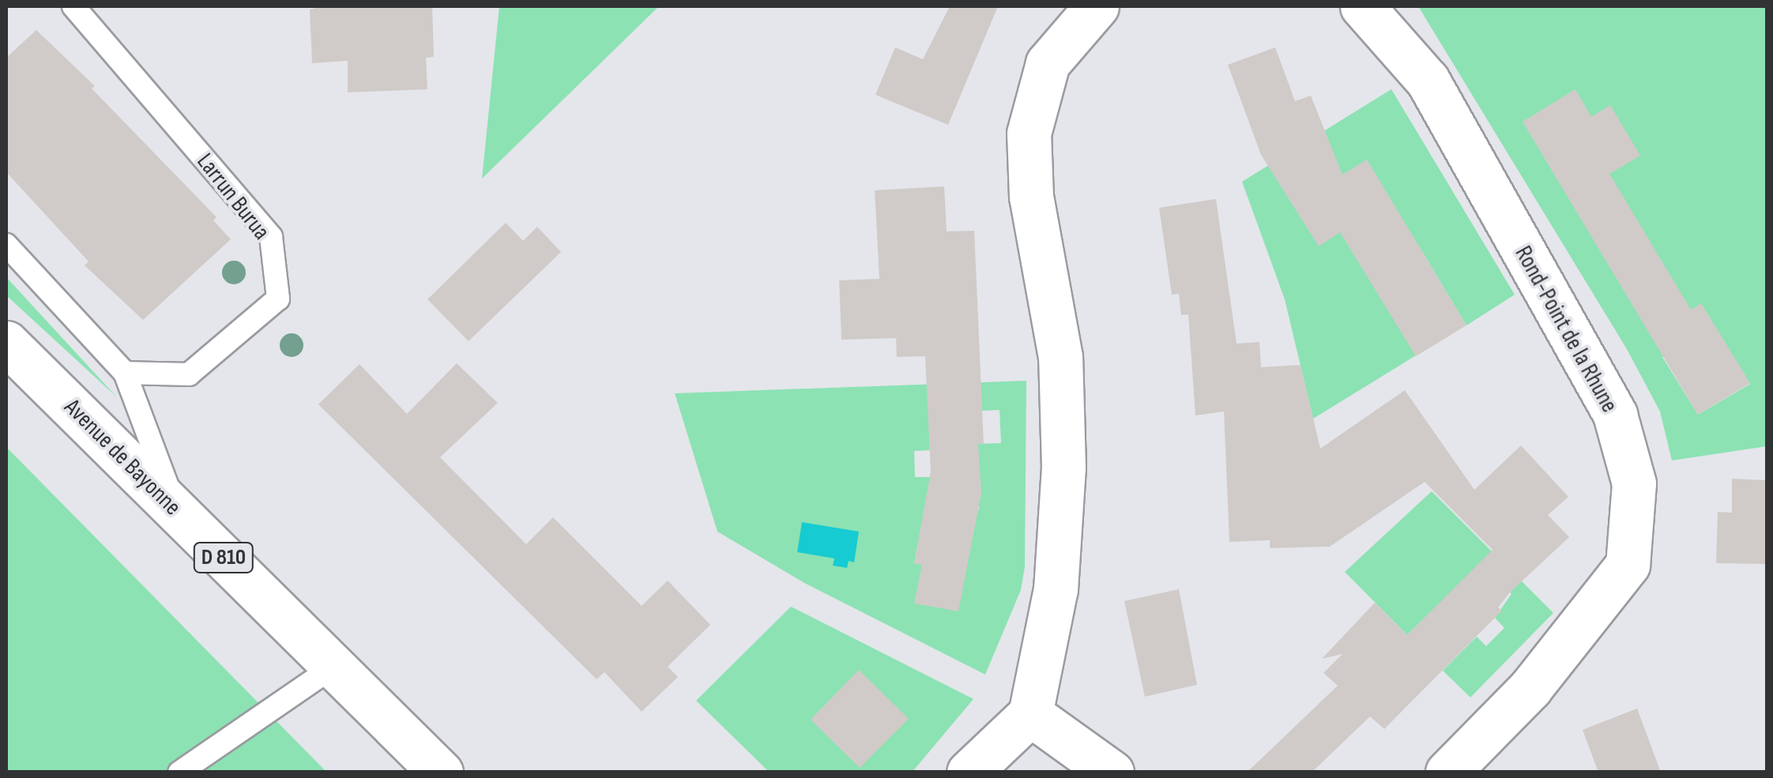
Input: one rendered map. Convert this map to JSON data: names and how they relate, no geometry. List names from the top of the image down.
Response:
{
  "streets": {
    "street": ["Rond-Point de la Rhune", "Avenue de Bayonne", "D 810"],
    "lane": ["Larrun Burua"]
  }
}
